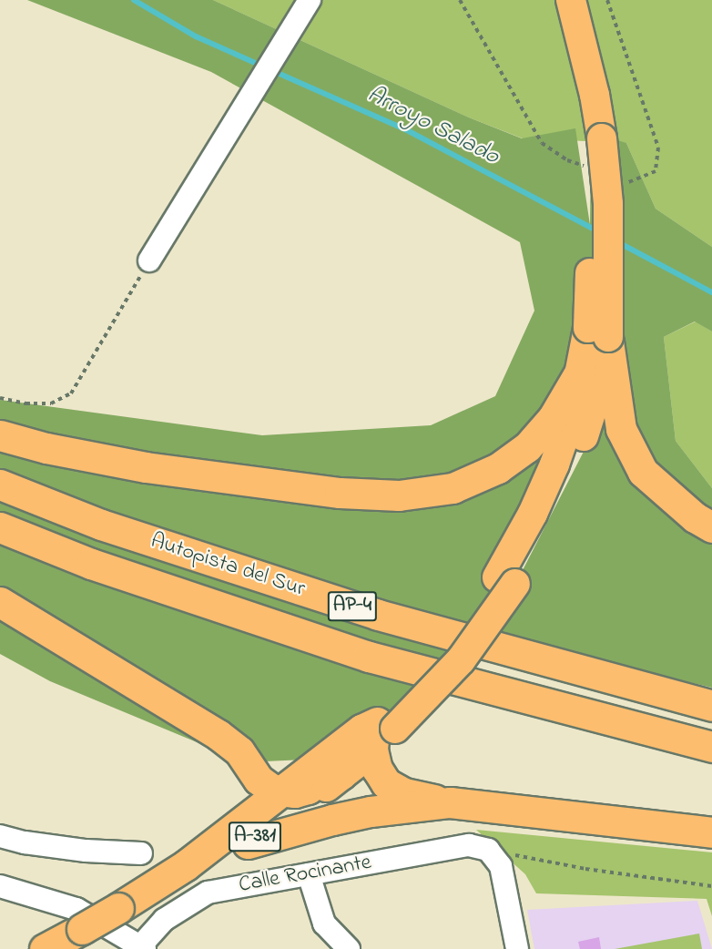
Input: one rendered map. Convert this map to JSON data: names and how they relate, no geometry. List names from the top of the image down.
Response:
{
  "streets": {
    "highway": ["Autopista del Sur", "AP-4", "A-381"],
    "street": ["Calle Rocinante"]
  },
  "water": ["Arroyo Salado"]
}
